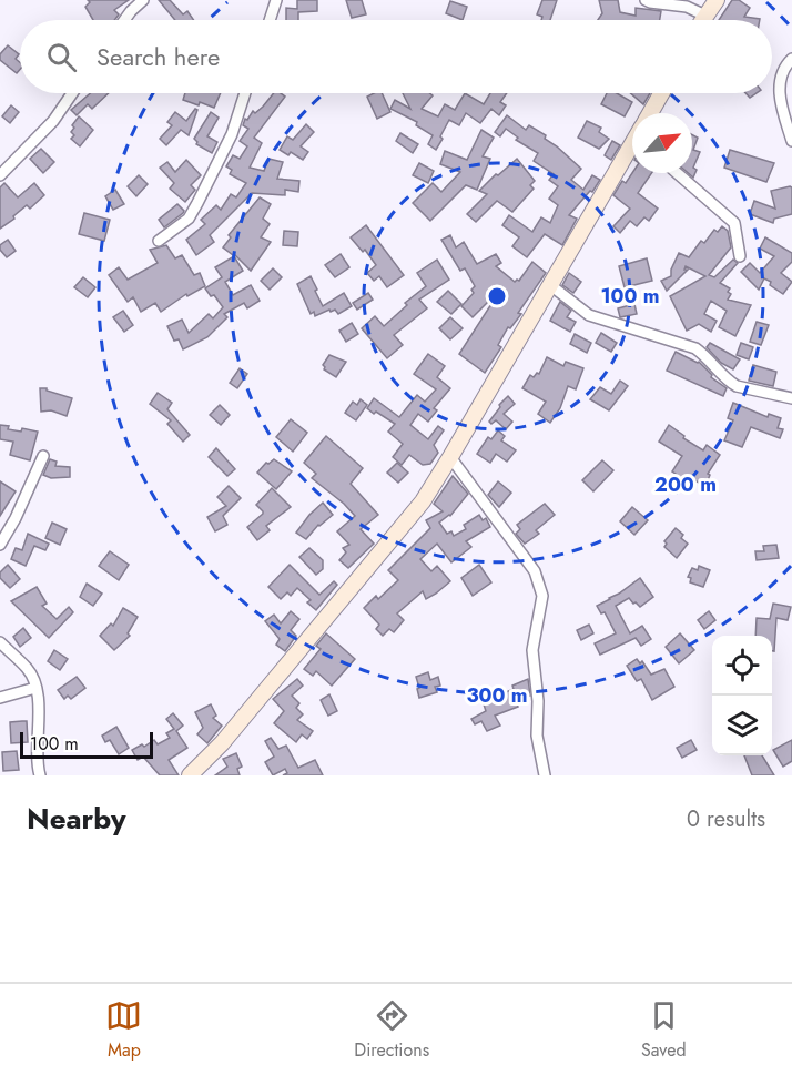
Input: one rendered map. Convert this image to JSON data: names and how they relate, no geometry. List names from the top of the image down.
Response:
{
  "scale_bar": "100 m",
  "north": "top right",
  "page": {
    "search": "Search here",
    "scale": "100 m",
    "heading": ["Nearby", "0 results"],
    "nav": ["Map", "Directions", "Saved"]
  },
  "rings": ["100 m", "200 m", "300 m"]
}
